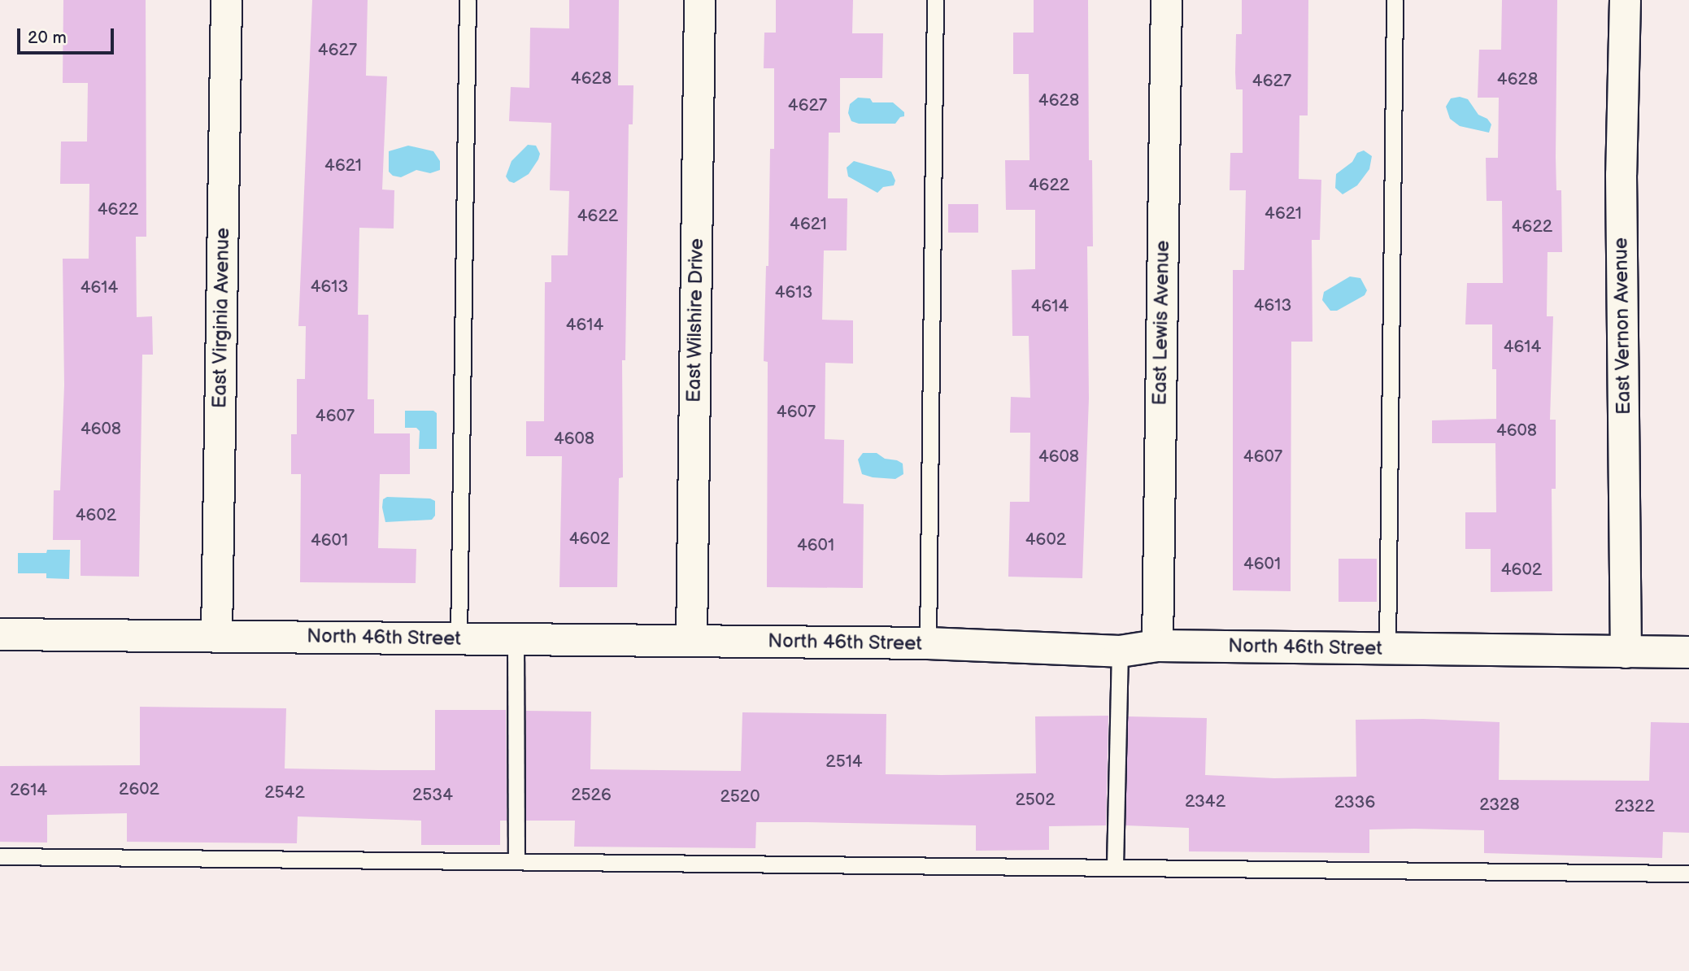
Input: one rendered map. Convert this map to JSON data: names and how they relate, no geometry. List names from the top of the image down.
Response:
{
  "streets": {
    "street": [
      "East Virginia Avenue",
      "East Wilshire Drive",
      "East Lewis Avenue",
      "East Vernon Avenue",
      "North 46th Street"
    ]
  },
  "crossings": [
    ["East Virginia Avenue", "North 46th Street"],
    ["East Wilshire Drive", "North 46th Street"],
    ["East Lewis Avenue", "North 46th Street"],
    ["East Vernon Avenue", "North 46th Street"]
  ],
  "house_numbers": [
    "4627",
    "4628",
    "4628",
    "4627",
    "4628",
    "4627",
    "4621",
    "4622",
    "4622",
    "4621",
    "4622",
    "4621",
    "4622",
    "4613",
    "4614",
    "4613",
    "4613",
    "4614",
    "4614",
    "4614",
    "4607",
    "4607",
    "4608",
    "4608",
    "4608",
    "4608",
    "4607",
    "4602",
    "4602",
    "4602",
    "4601",
    "4601",
    "4601",
    "4602",
    "2514",
    "2602",
    "2614",
    "2542",
    "2534",
    "2526",
    "2520",
    "2502",
    "2342",
    "2336",
    "2328",
    "2322"
  ],
  "scale_bar": "20 m"
}
